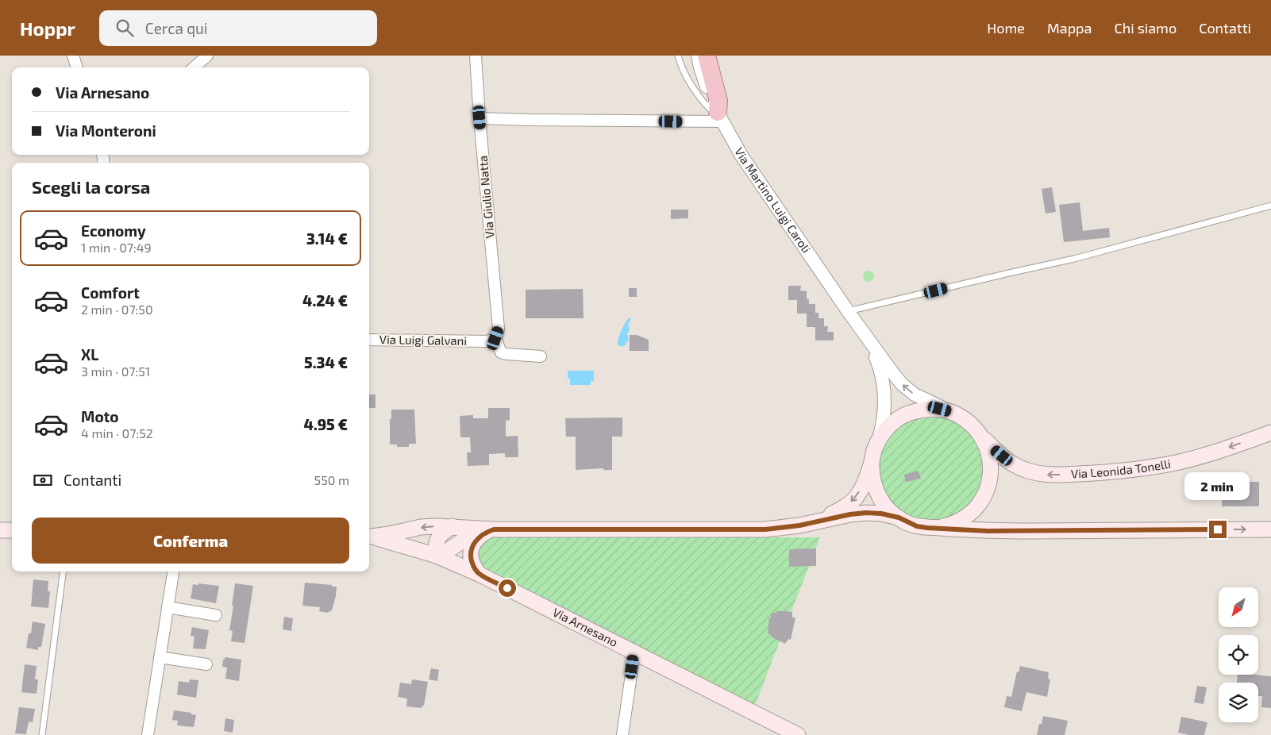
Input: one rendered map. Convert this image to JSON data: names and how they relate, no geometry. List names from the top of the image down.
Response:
{
  "streets": {
    "main road": ["Via Leonida Tonelli", "Via Arnesano"],
    "street": ["Via Giulio Natta", "Via Martino Luigi Caroli", "Via Luigi Galvani"]
  },
  "crossings": [
    ["Via Giulio Natta", "Via Luigi Galvani"],
    ["Via Martino Luigi Caroli", "Via Leonida Tonelli"]
  ],
  "north": "bottom left",
  "page": {
    "header": "Hoppr",
    "search": "Cerca qui",
    "nav": [
      "Home",
      "Mappa",
      "Chi siamo",
      "Contatti"
    ],
    "banner": ["Via Arnesano", "Via Monteroni"],
    "heading": "Scegli la corsa",
    "list": [
      {
        "name": "Economy",
        "note": "1 min · 07:49",
        "value": "3.14 €"
      },
      {
        "name": "Comfort",
        "note": "2 min · 07:50",
        "value": "4.24 €"
      },
      {
        "name": "XL",
        "note": "3 min · 07:51",
        "value": "5.34 €"
      },
      {
        "name": "Moto",
        "note": "4 min · 07:52",
        "value": "4.95 €"
      }
    ],
    "pay": ["Contanti", "550 m"],
    "bubble": "2 min",
    "buttons": "Conferma"
  }
}
